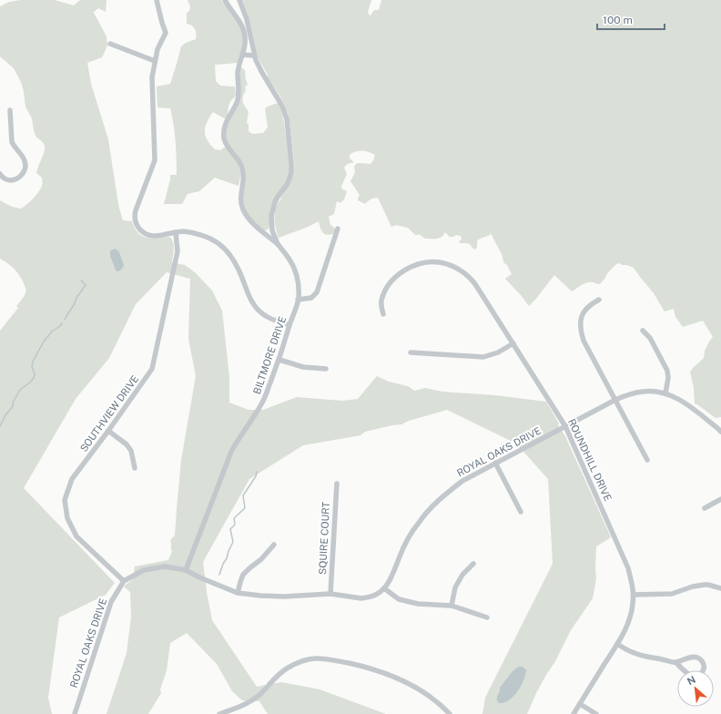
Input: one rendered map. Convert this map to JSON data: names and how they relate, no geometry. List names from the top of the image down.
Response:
{
  "streets": {
    "street": [
      "BILTMORE DRIVE",
      "SOUTHVIEW DRIVE",
      "ROYAL OAKS DRIVE",
      "ROUNDHILL DRIVE",
      "SQUIRE COURT"
    ]
  },
  "crossings": [
    ["SOUTHVIEW DRIVE", "ROYAL OAKS DRIVE"],
    ["ROYAL OAKS DRIVE", "ROUNDHILL DRIVE"]
  ],
  "scale_bar": "100 m",
  "north": "top left"
}
